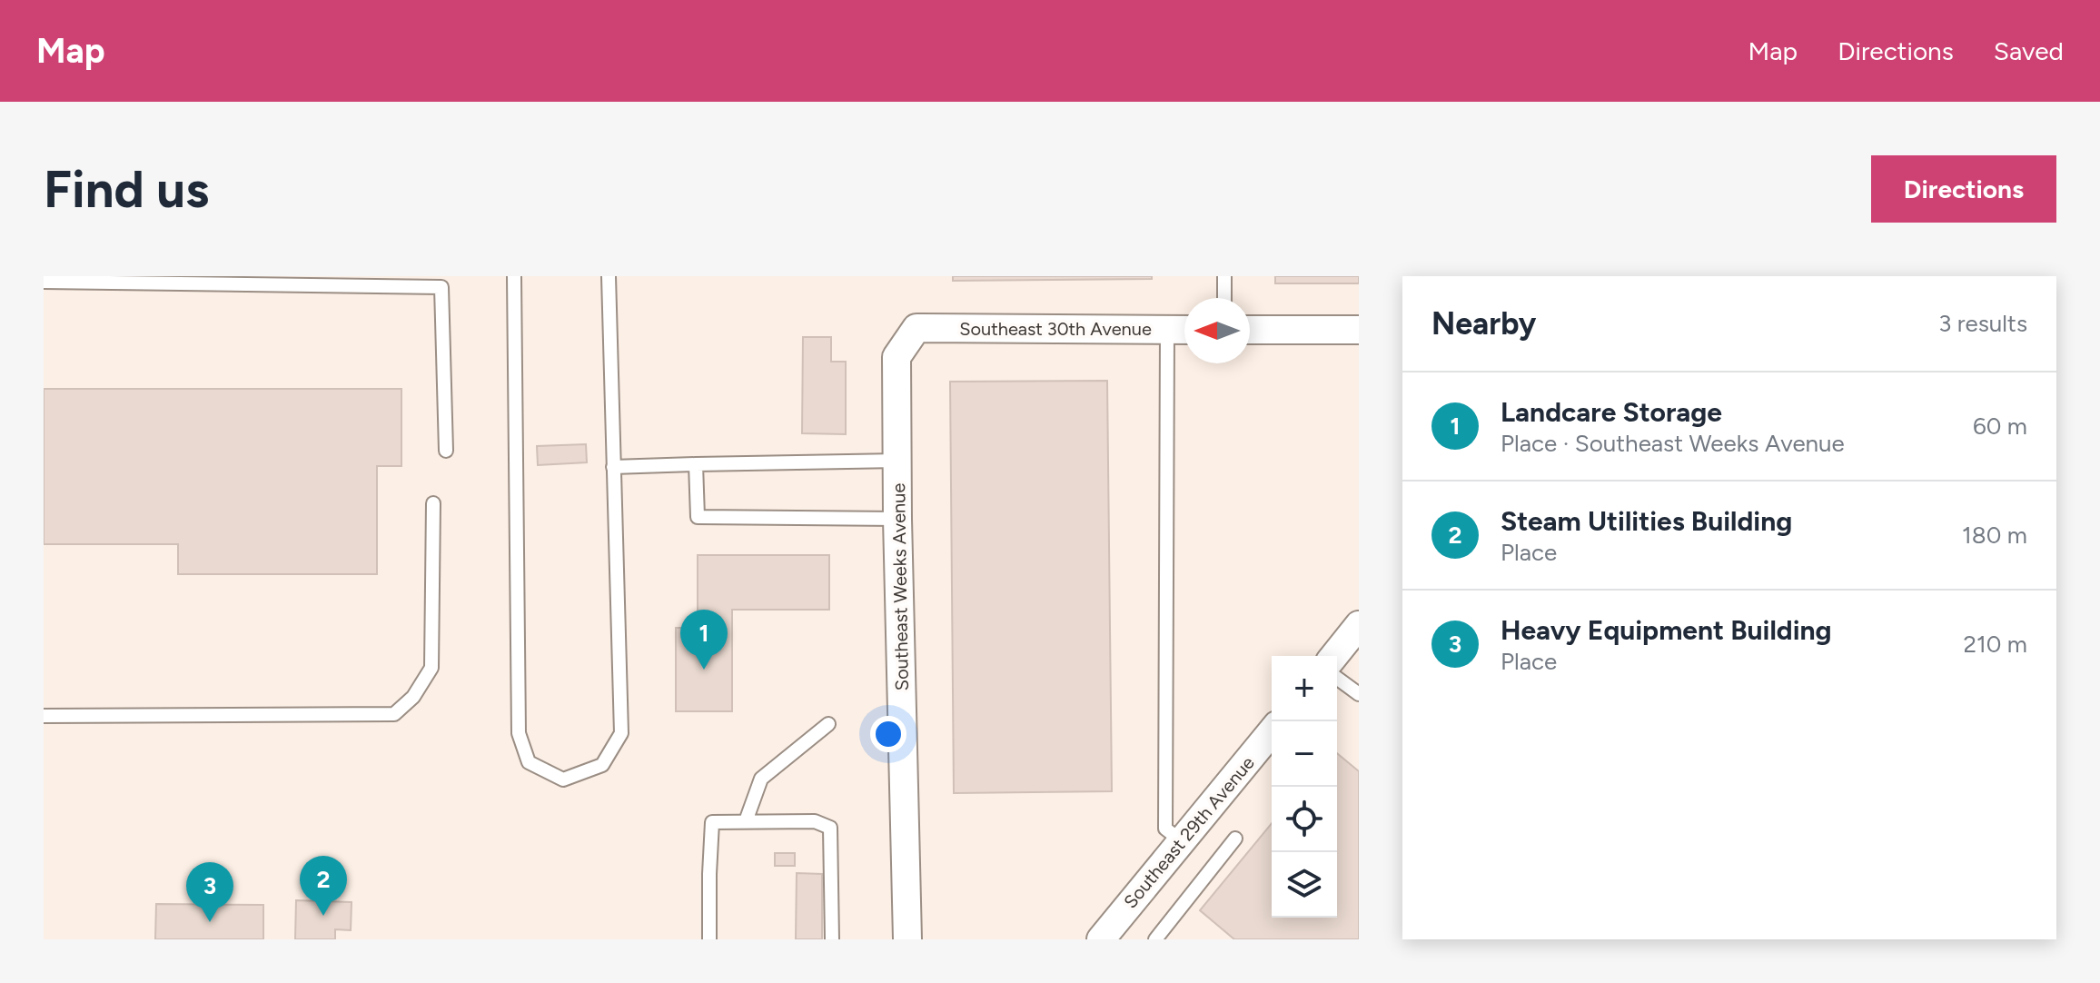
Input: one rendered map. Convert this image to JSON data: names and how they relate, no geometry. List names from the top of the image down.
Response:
{
  "streets": {
    "street": ["Southeast 30th Avenue", "Southeast Weeks Avenue", "Southeast 29th Avenue"]
  },
  "crossings": [
    ["Southeast 30th Avenue", "Southeast Weeks Avenue"]
  ],
  "north": "left",
  "page": {
    "header": "Map",
    "nav": ["Map", "Directions", "Saved"],
    "buttons": "Directions",
    "title": "Find us",
    "heading": ["Nearby", "3 results"],
    "list": [
      {
        "mark": "1",
        "name": "Landcare Storage",
        "note": "Place · Southeast Weeks Avenue",
        "value": "60 m"
      },
      {
        "mark": "2",
        "name": "Steam Utilities Building",
        "note": "Place",
        "value": "180 m"
      },
      {
        "mark": "3",
        "name": "Heavy Equipment Building",
        "note": "Place",
        "value": "210 m"
      }
    ],
    "pins": ["1", "2", "3"],
    "map_buttons": ["+", "−"]
  }
}
